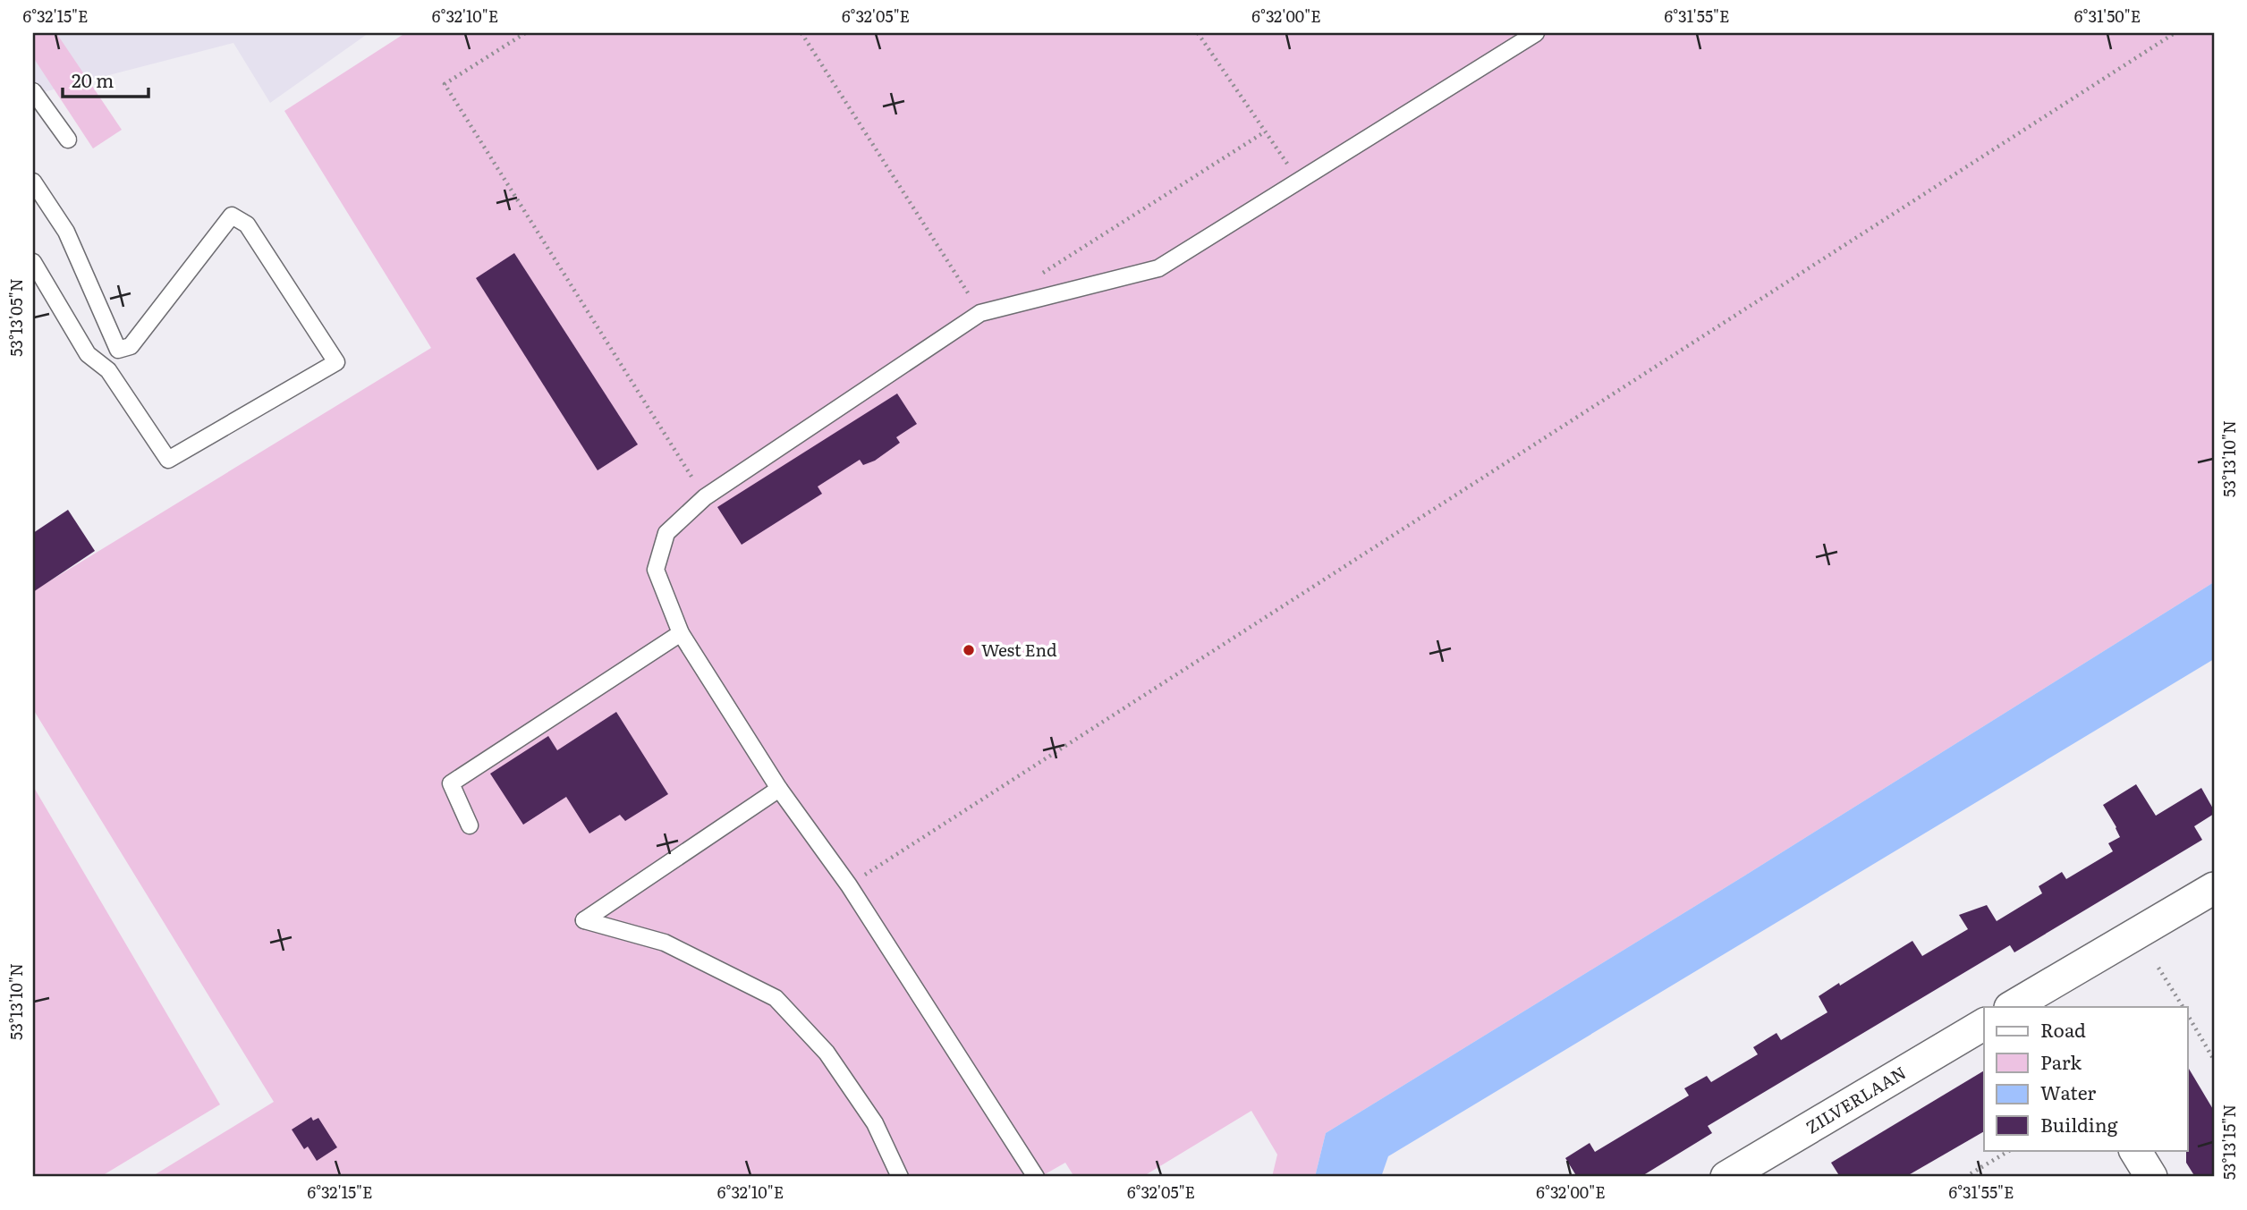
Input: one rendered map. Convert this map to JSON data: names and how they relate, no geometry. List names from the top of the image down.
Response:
{
  "streets": {
    "street": ["ZILVERLAAN"]
  },
  "places": ["West End"],
  "legend": [
    "Road",
    "Park",
    "Water",
    "Building"
  ],
  "scale_bar": "20 m",
  "coordinates": [
    "6°32'15\"E",
    "6°32'10\"E",
    "6°32'05\"E",
    "6°32'00\"E",
    "6°31'55\"E",
    "6°31'50\"E",
    "53°13'05\"N",
    "53°13'10\"N",
    "53°13'15\"N"
  ]
}
